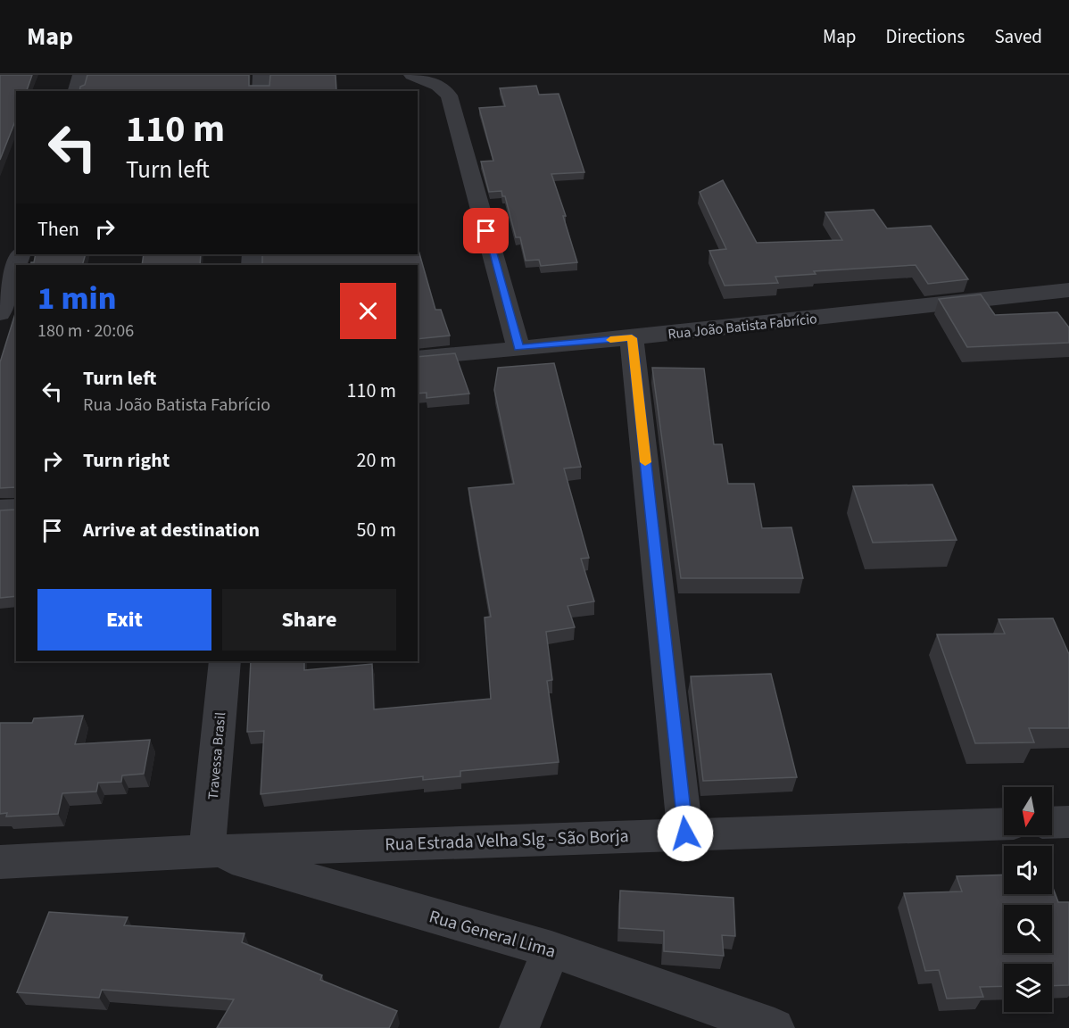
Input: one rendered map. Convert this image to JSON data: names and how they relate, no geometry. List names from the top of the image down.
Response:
{
  "streets": {
    "street": [
      "Rua João Batista Fabrício",
      "Travessa Brasil",
      "Rua Estrada Velha Slg - São Borja",
      "Rua General Lima"
    ]
  },
  "crossings": [
    ["Travessa Brasil", "Rua Estrada Velha Slg - São Borja"],
    ["Travessa Brasil", "Rua General Lima"],
    ["Rua Estrada Velha Slg - São Borja", "Rua General Lima"]
  ],
  "north": "bottom",
  "page": {
    "header": "Map",
    "nav": ["Map", "Directions", "Saved"],
    "turn": ["110 m", "Turn left"],
    "then": "Then",
    "heading": ["1 min", "180 m · 20:06"],
    "list": [
      {
        "name": "Turn left",
        "note": "Rua João Batista Fabrício",
        "value": "110 m"
      },
      {
        "name": "Turn right",
        "value": "20 m"
      },
      {
        "name": "Arrive at destination",
        "value": "50 m"
      }
    ],
    "buttons": ["Exit", "Share"]
  }
}
